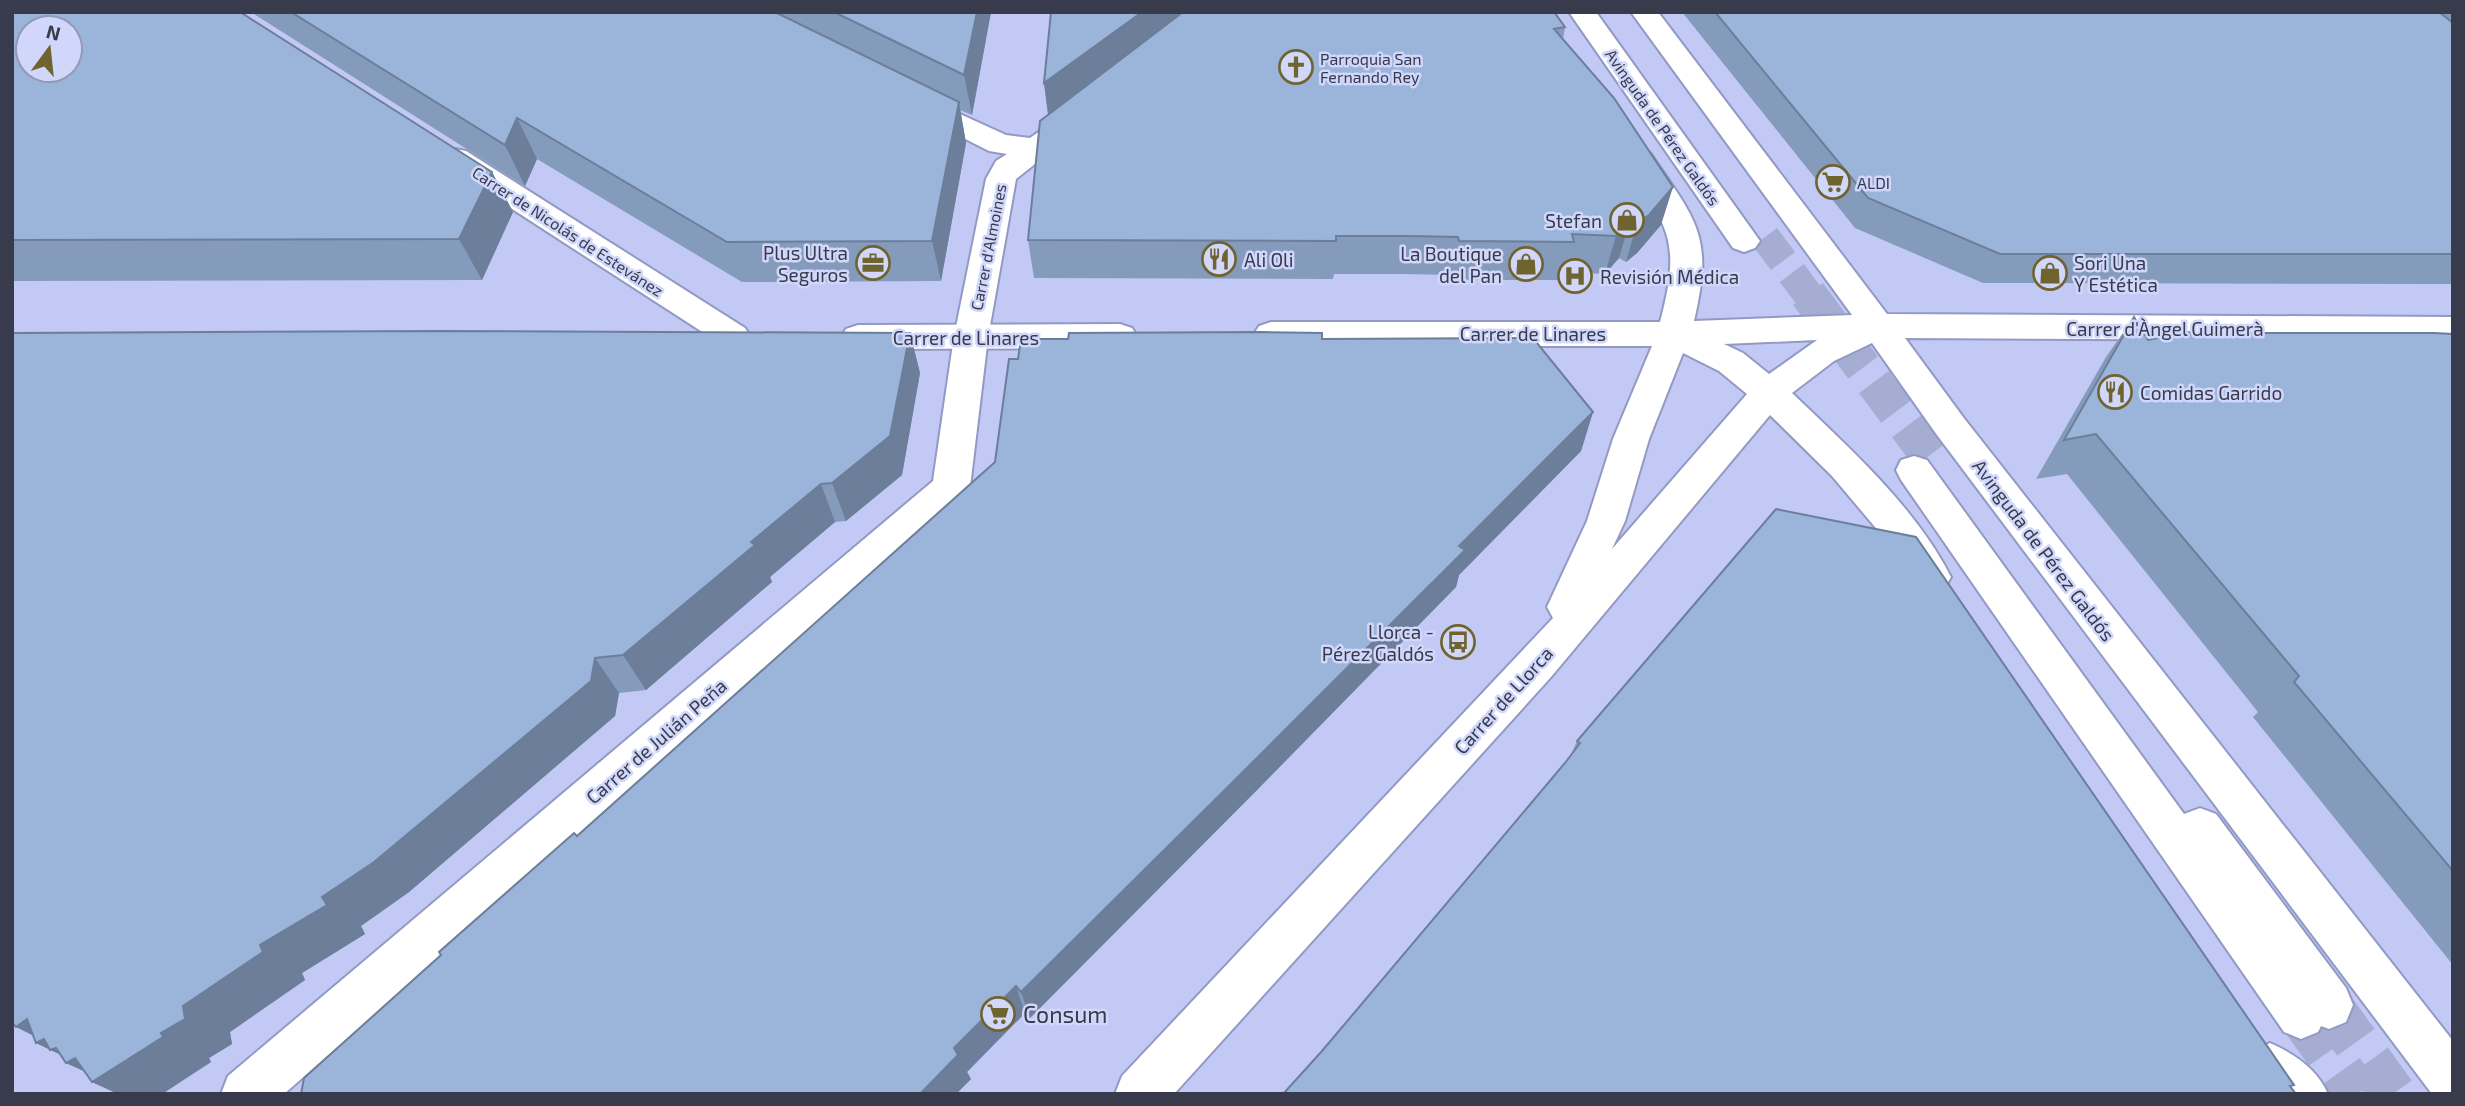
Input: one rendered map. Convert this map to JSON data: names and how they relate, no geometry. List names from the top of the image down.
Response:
{
  "streets": {
    "main road": [
      "Avinguda de Pérez Galdós",
      "Carrer de Nicolás de Estevánez",
      "Carrer d'Almoines",
      "Carrer d'Àngel Guimerà",
      "Carrer de Linares",
      "Carrer de Llorca",
      "Carrer de Julián Peña"
    ]
  },
  "crossings": [
    ["Avinguda de Pérez Galdós", "Carrer d'Àngel Guimerà"],
    ["Avinguda de Pérez Galdós", "Carrer de Linares"],
    ["Avinguda de Pérez Galdós", "Carrer de Llorca"],
    ["Carrer d'Almoines", "Carrer de Linares"],
    ["Carrer d'Almoines", "Carrer de Julián Peña"],
    ["Carrer d'Àngel Guimerà", "Carrer de Linares"],
    ["Carrer d'Àngel Guimerà", "Carrer de Llorca"],
    ["Carrer de Linares", "Carrer de Llorca"],
    ["Carrer de Linares", "Carrer de Julián Peña"]
  ],
  "places": {
    "church": ["Parroquia San Fernando Rey"],
    "supermarket": ["ALDI", "Consum"],
    "shop": ["Stefan", "La Boutique del Pan", "Sori Una Y Estética"],
    "restaurant": ["Ali Oli", "Comidas Garrido"],
    "office": ["Plus Ultra Seguros"],
    "hospital": ["Revisión Médica"],
    "bus stop": ["Llorca - Pérez Galdós"]
  },
  "north": "top"
}
